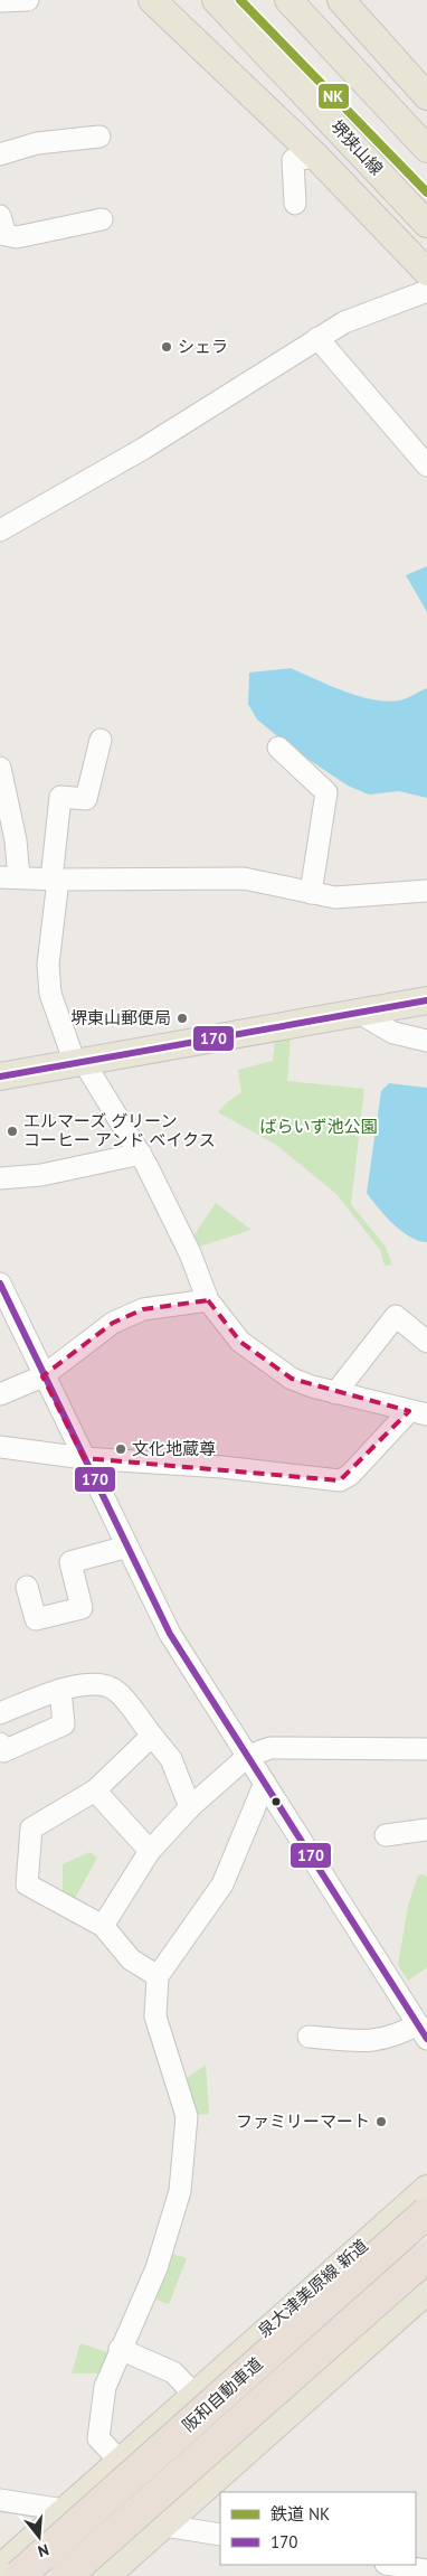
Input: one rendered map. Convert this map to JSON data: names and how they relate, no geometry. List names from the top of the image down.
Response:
{
  "streets": {
    "highway": ["阪和自動車道"],
    "main road": ["堺狭山線", "泉大津美原線 新道"]
  },
  "parks": ["ばらいず池公園"],
  "places": [
    "シェラ",
    "堺東山郵便局",
    "エルマーズ グリーン コーヒー アンド ベイクス",
    "文化地蔵尊",
    "ファミリーマート"
  ],
  "lines": ["rail line NK", "transit line 170"],
  "legend": ["鉄道 NK", "170"],
  "north": "bottom"
}
